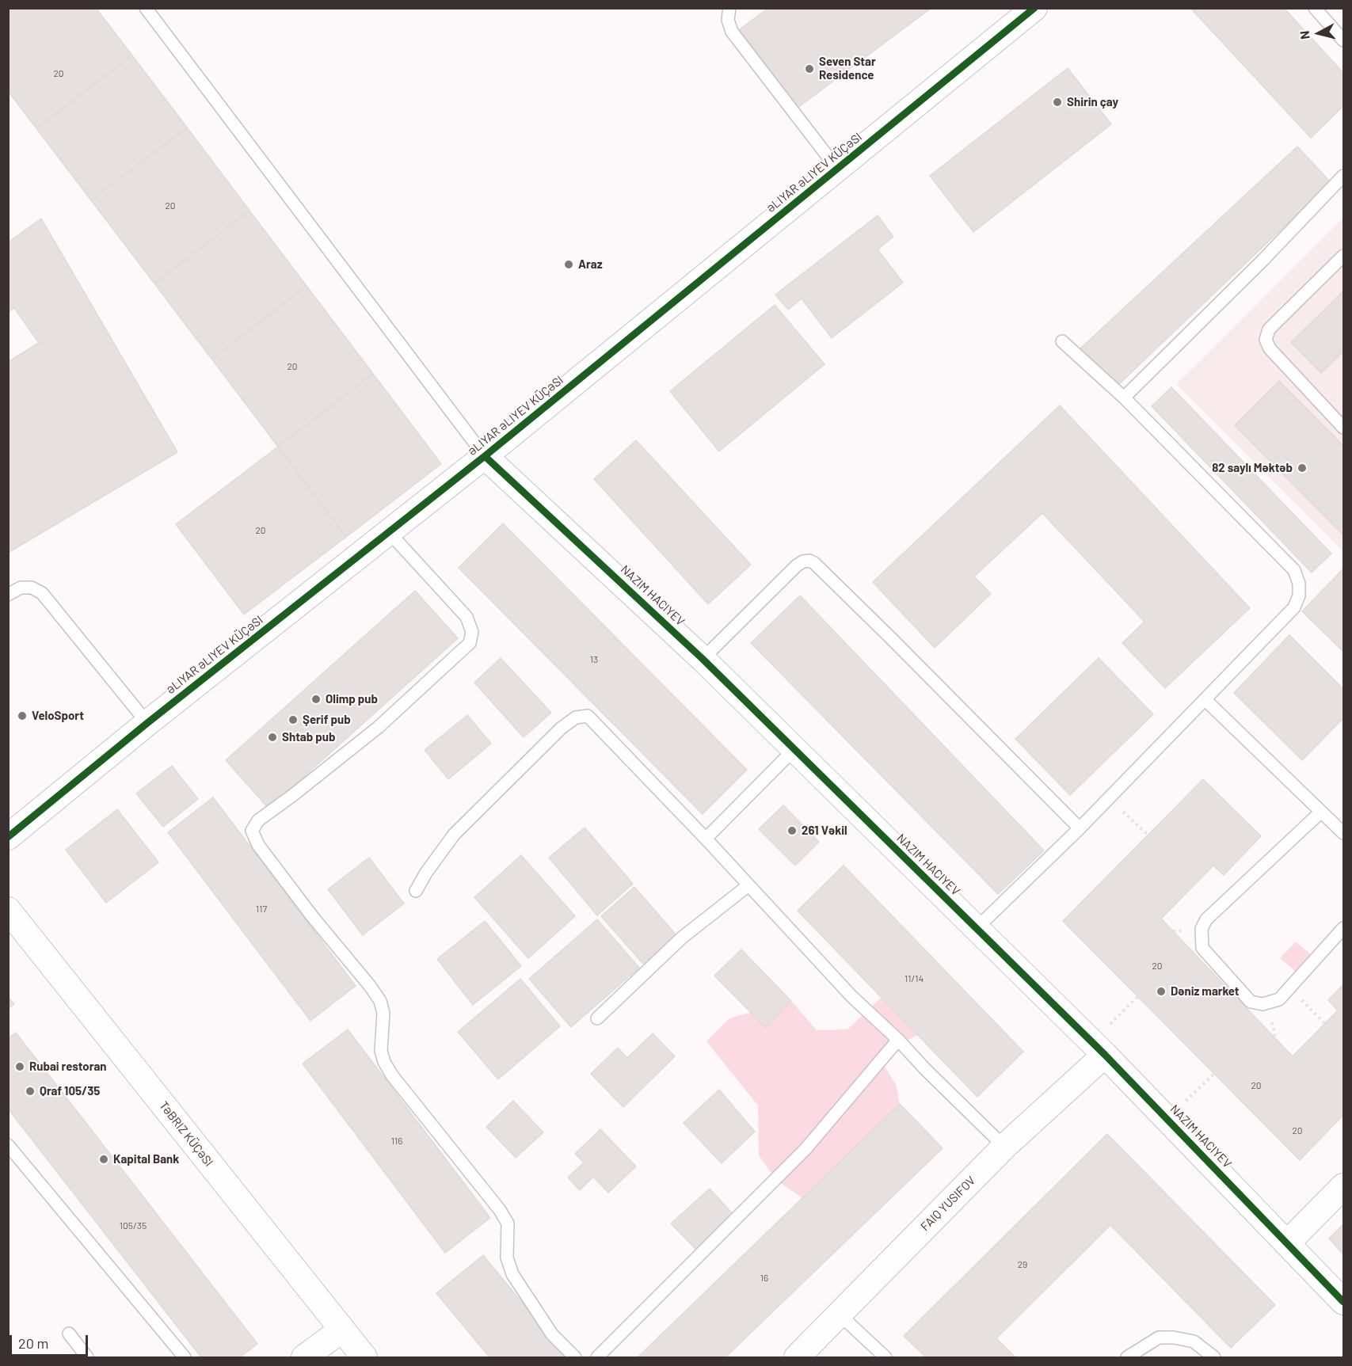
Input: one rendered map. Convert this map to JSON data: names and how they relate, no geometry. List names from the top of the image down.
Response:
{
  "streets": {
    "street": ["ƏLIYAR ƏLIYEV KÜÇƏSI", "TƏBRIZ KÜÇƏSI", "FAIQ YUSIFOV"],
    "cycle path": ["NAZIM HACIYEV"]
  },
  "places": [
    "Seven Star Residence",
    "Shirin çay",
    "Araz",
    "82 saylı Məktəb",
    "Olimp pub",
    "VeloSport",
    "Şerif pub",
    "Shtab pub",
    "261 Vəkil",
    "Dəniz market",
    "Rubai restoran",
    "Qraf 105/35",
    "Kapital Bank"
  ],
  "house_numbers": [
    "20",
    "20",
    "20",
    "20",
    "13",
    "117",
    "20",
    "11/14",
    "20",
    "20",
    "116",
    "105/35",
    "29",
    "16"
  ],
  "scale_bar": "20 m",
  "north": "left"
}
